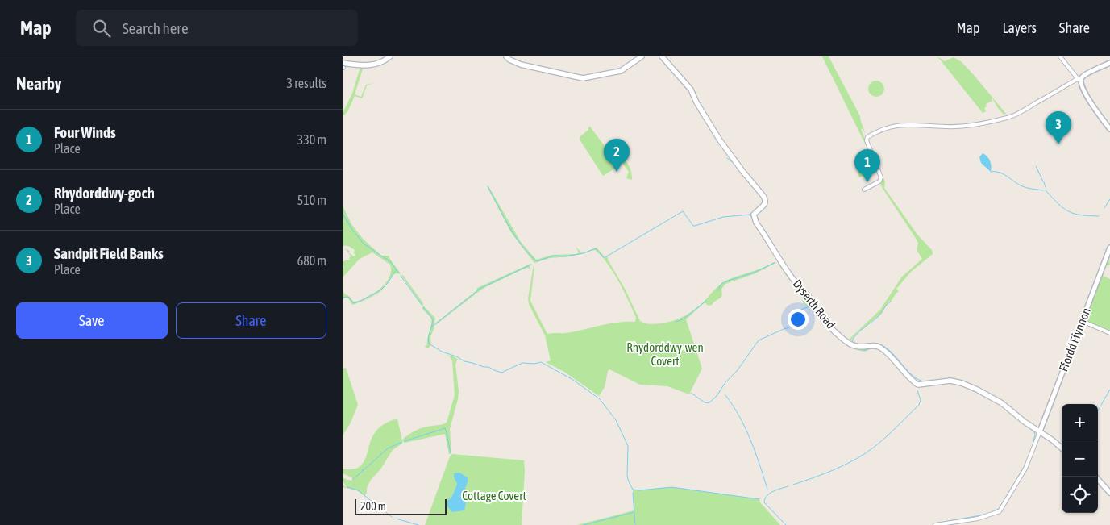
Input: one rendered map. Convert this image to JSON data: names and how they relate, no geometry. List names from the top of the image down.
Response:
{
  "streets": {
    "main road": ["Dyserth Road"],
    "street": ["Ffordd Ffynnon"]
  },
  "crossings": [
    ["Dyserth Road", "Ffordd Ffynnon"]
  ],
  "parks": ["Rhydorddwy-wen Covert", "Cottage Covert"],
  "scale_bar": "200 m",
  "page": {
    "header": "Map",
    "search": "Search here",
    "nav": ["Map", "Layers", "Share"],
    "heading": ["Nearby", "3 results"],
    "list": [
      {
        "mark": "1",
        "name": "Four Winds",
        "note": "Place",
        "value": "330 m"
      },
      {
        "mark": "2",
        "name": "Rhydorddwy-goch",
        "note": "Place",
        "value": "510 m"
      },
      {
        "mark": "3",
        "name": "Sandpit Field Banks",
        "note": "Place",
        "value": "680 m"
      }
    ],
    "pins": ["3", "2", "1"],
    "buttons": ["Save", "Share"],
    "map_buttons": ["+", "−"],
    "scale": "200 m"
  }
}
